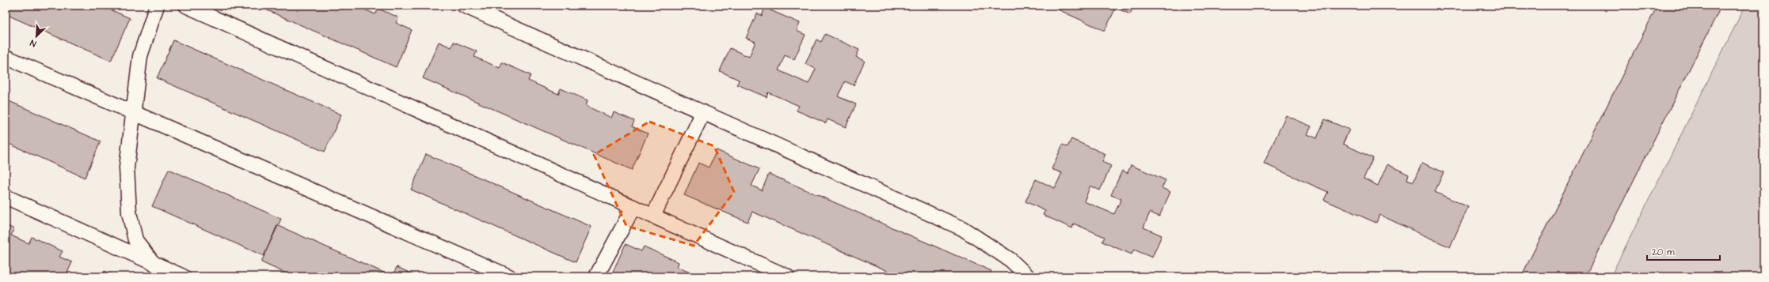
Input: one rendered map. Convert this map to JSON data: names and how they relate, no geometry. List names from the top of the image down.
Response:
{
  "scale_bar": "20 m",
  "north": "bottom left"
}
